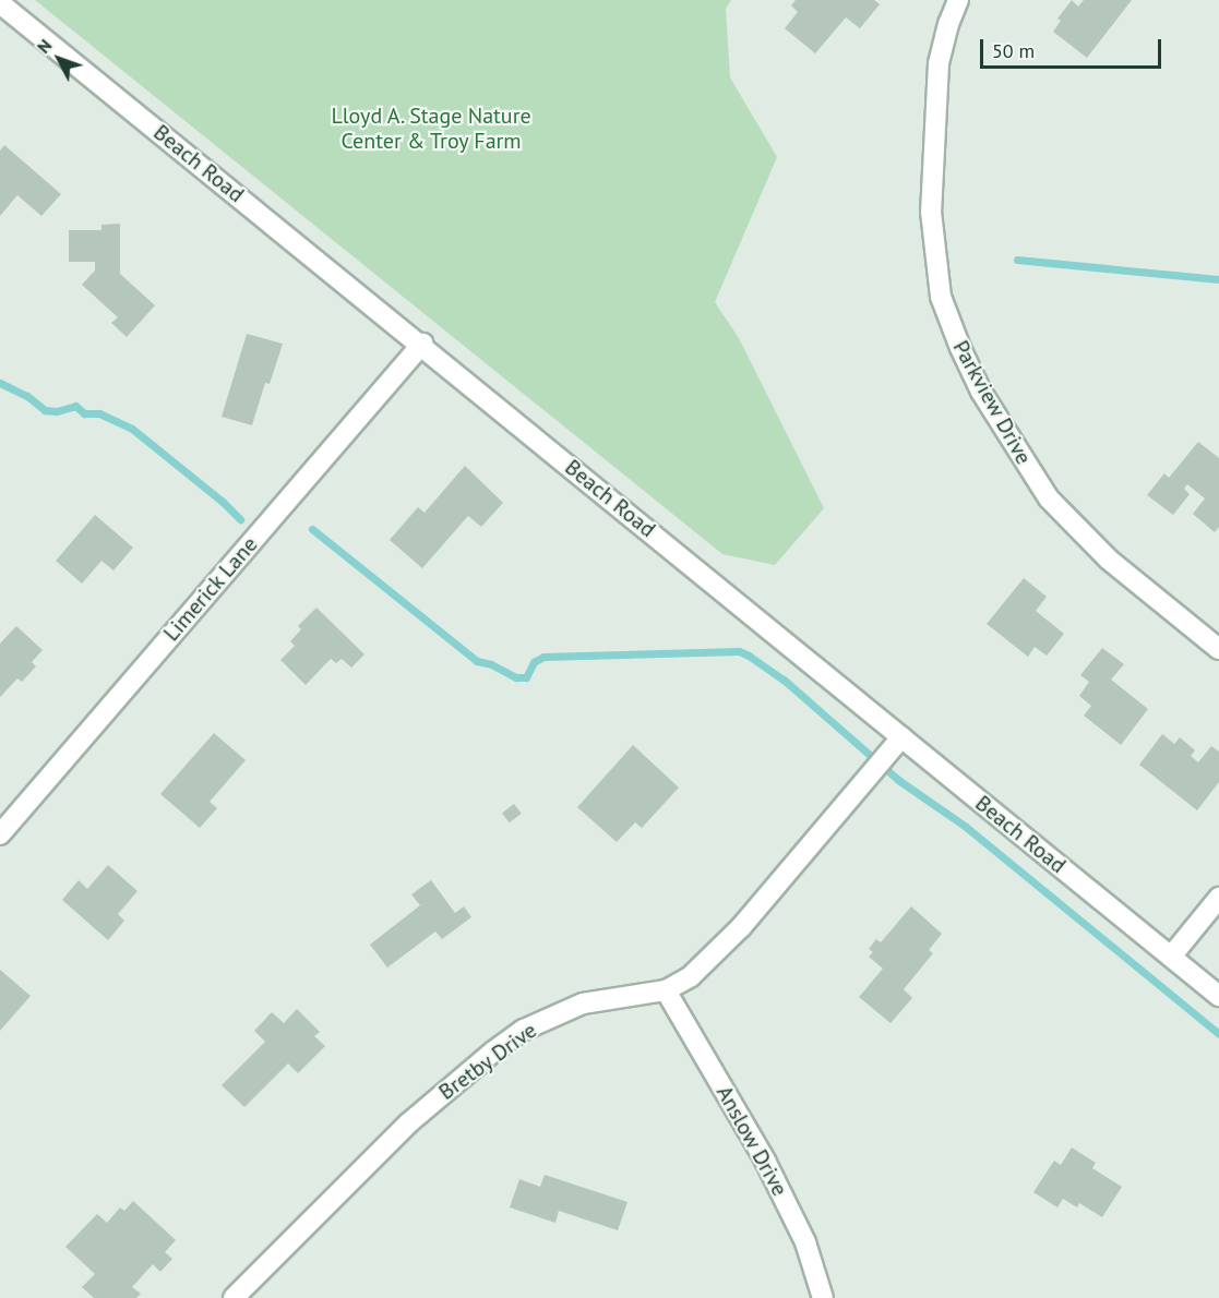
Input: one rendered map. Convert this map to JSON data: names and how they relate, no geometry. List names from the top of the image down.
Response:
{
  "streets": {
    "street": [
      "Beach Road",
      "Parkview Drive",
      "Limerick Lane",
      "Bretby Drive",
      "Anslow Drive"
    ]
  },
  "crossings": [
    ["Beach Road", "Limerick Lane"],
    ["Beach Road", "Bretby Drive"],
    ["Bretby Drive", "Anslow Drive"]
  ],
  "parks": ["Lloyd A. Stage Nature Center & Troy Farm"],
  "scale_bar": "50 m",
  "north": "top left"
}
